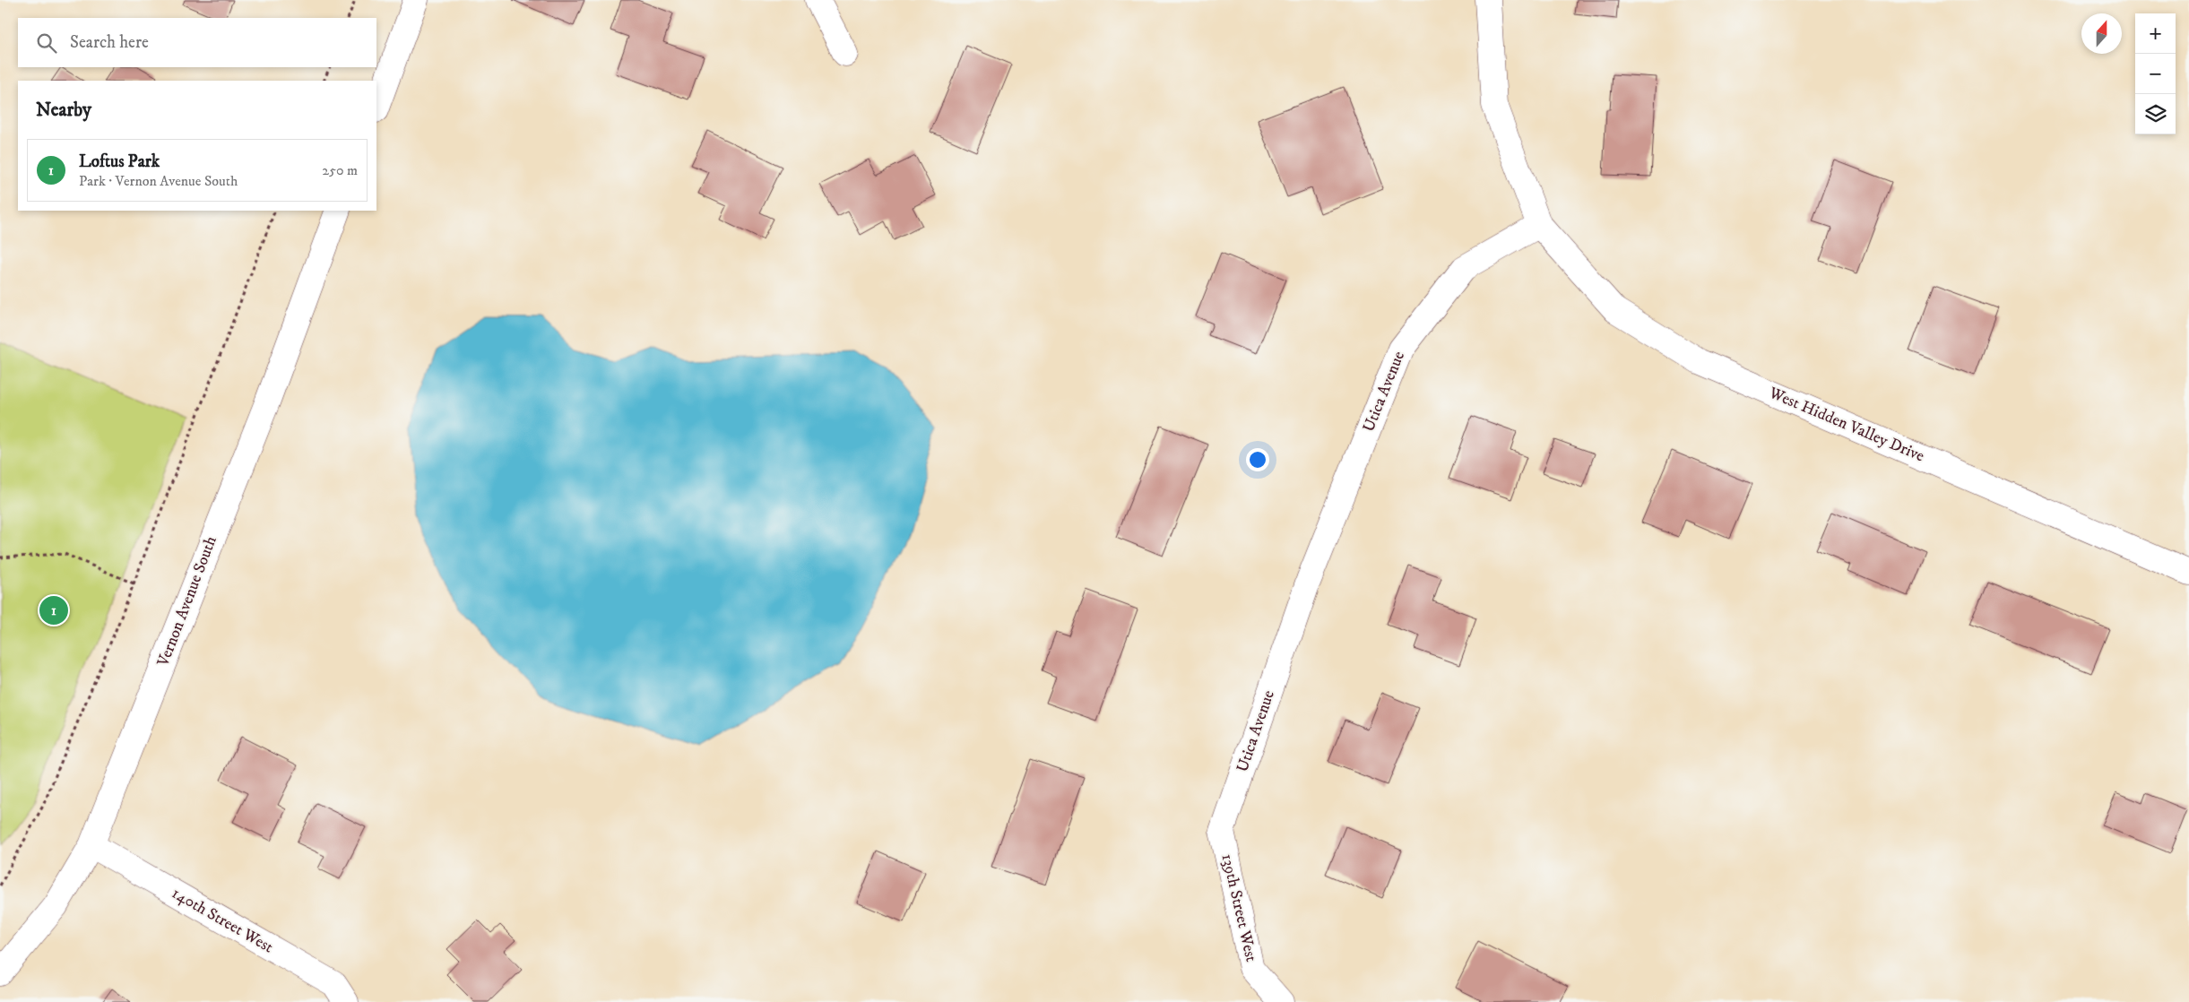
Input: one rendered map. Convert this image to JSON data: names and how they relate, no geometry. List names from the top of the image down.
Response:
{
  "streets": {
    "street": [
      "Utica Avenue",
      "West Hidden Valley Drive",
      "Vernon Avenue South",
      "139th Street West",
      "140th Street West"
    ]
  },
  "crossings": [
    ["Utica Avenue", "West Hidden Valley Drive"],
    ["Utica Avenue", "139th Street West"],
    ["Vernon Avenue South", "140th Street West"]
  ],
  "north": "top",
  "page": {
    "map_buttons": ["+", "−"],
    "search": "Search here",
    "heading": "Nearby",
    "list": [
      {
        "mark": "1",
        "name": "Loftus Park",
        "note": "Park · Vernon Avenue South",
        "value": "250 m"
      }
    ],
    "pins": "1"
  }
}
